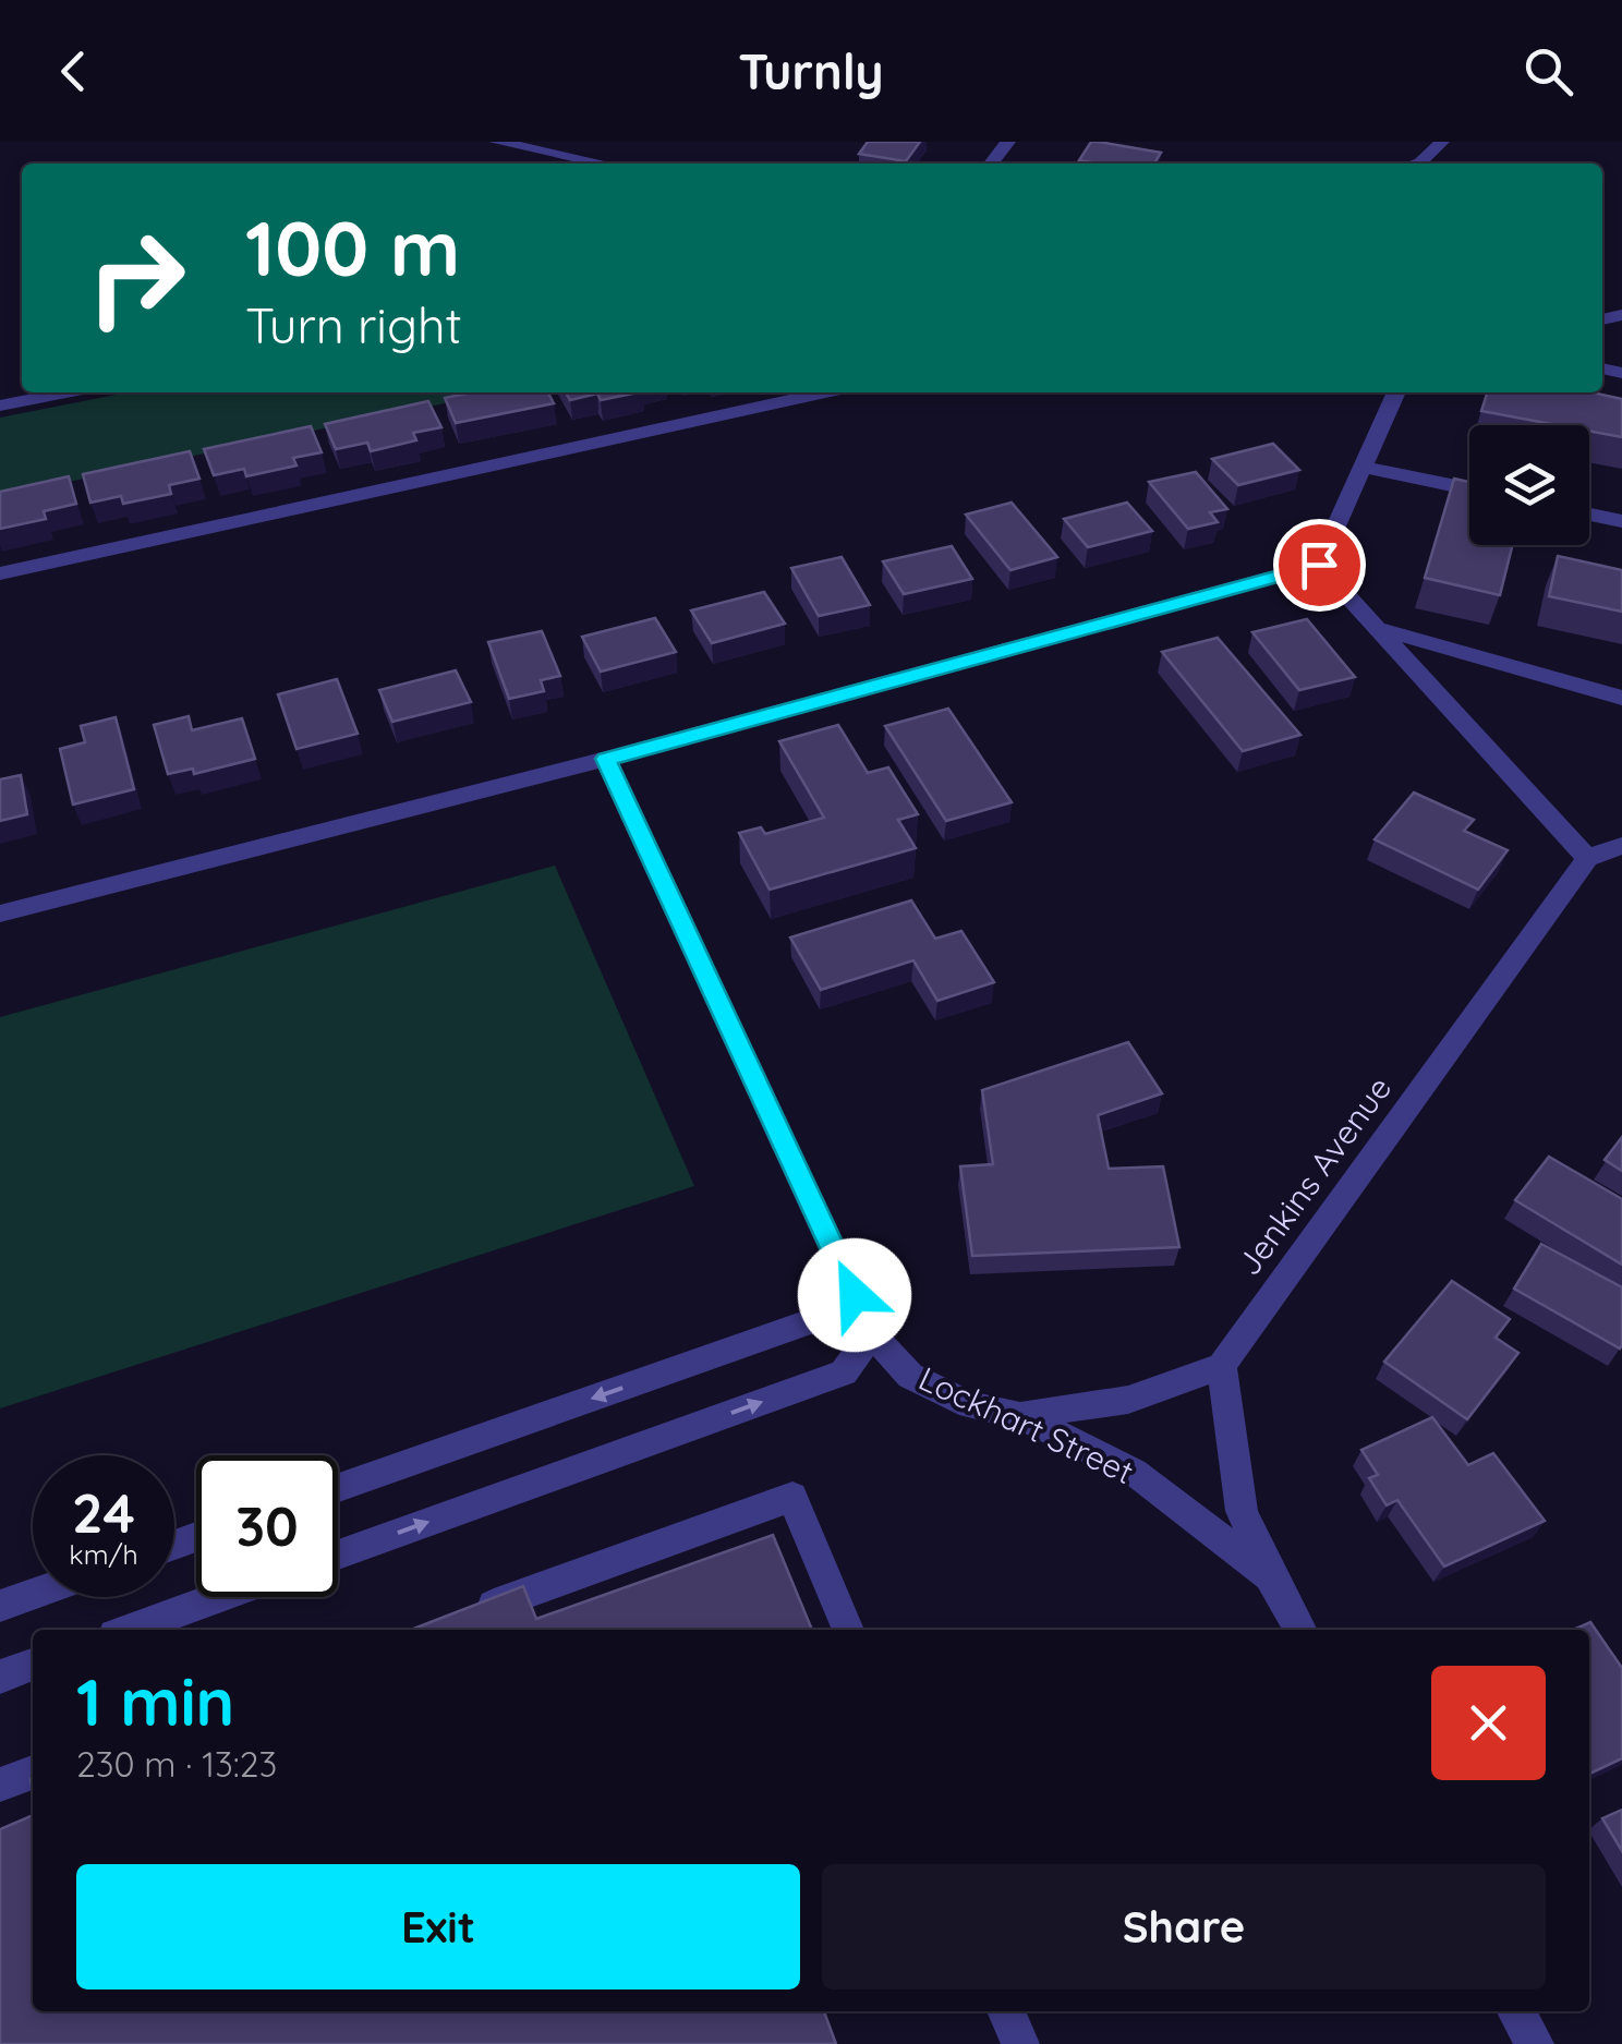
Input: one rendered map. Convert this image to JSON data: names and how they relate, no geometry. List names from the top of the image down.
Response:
{
  "streets": {
    "street": ["Jenkins Avenue", "Lockhart Street"]
  },
  "page": {
    "header": "Turnly",
    "turn": ["100 m", "Turn right"],
    "speed": "24 km/h",
    "limit": "30",
    "heading": ["1 min", "230 m · 13:23"],
    "buttons": ["Exit", "Share"]
  }
}
